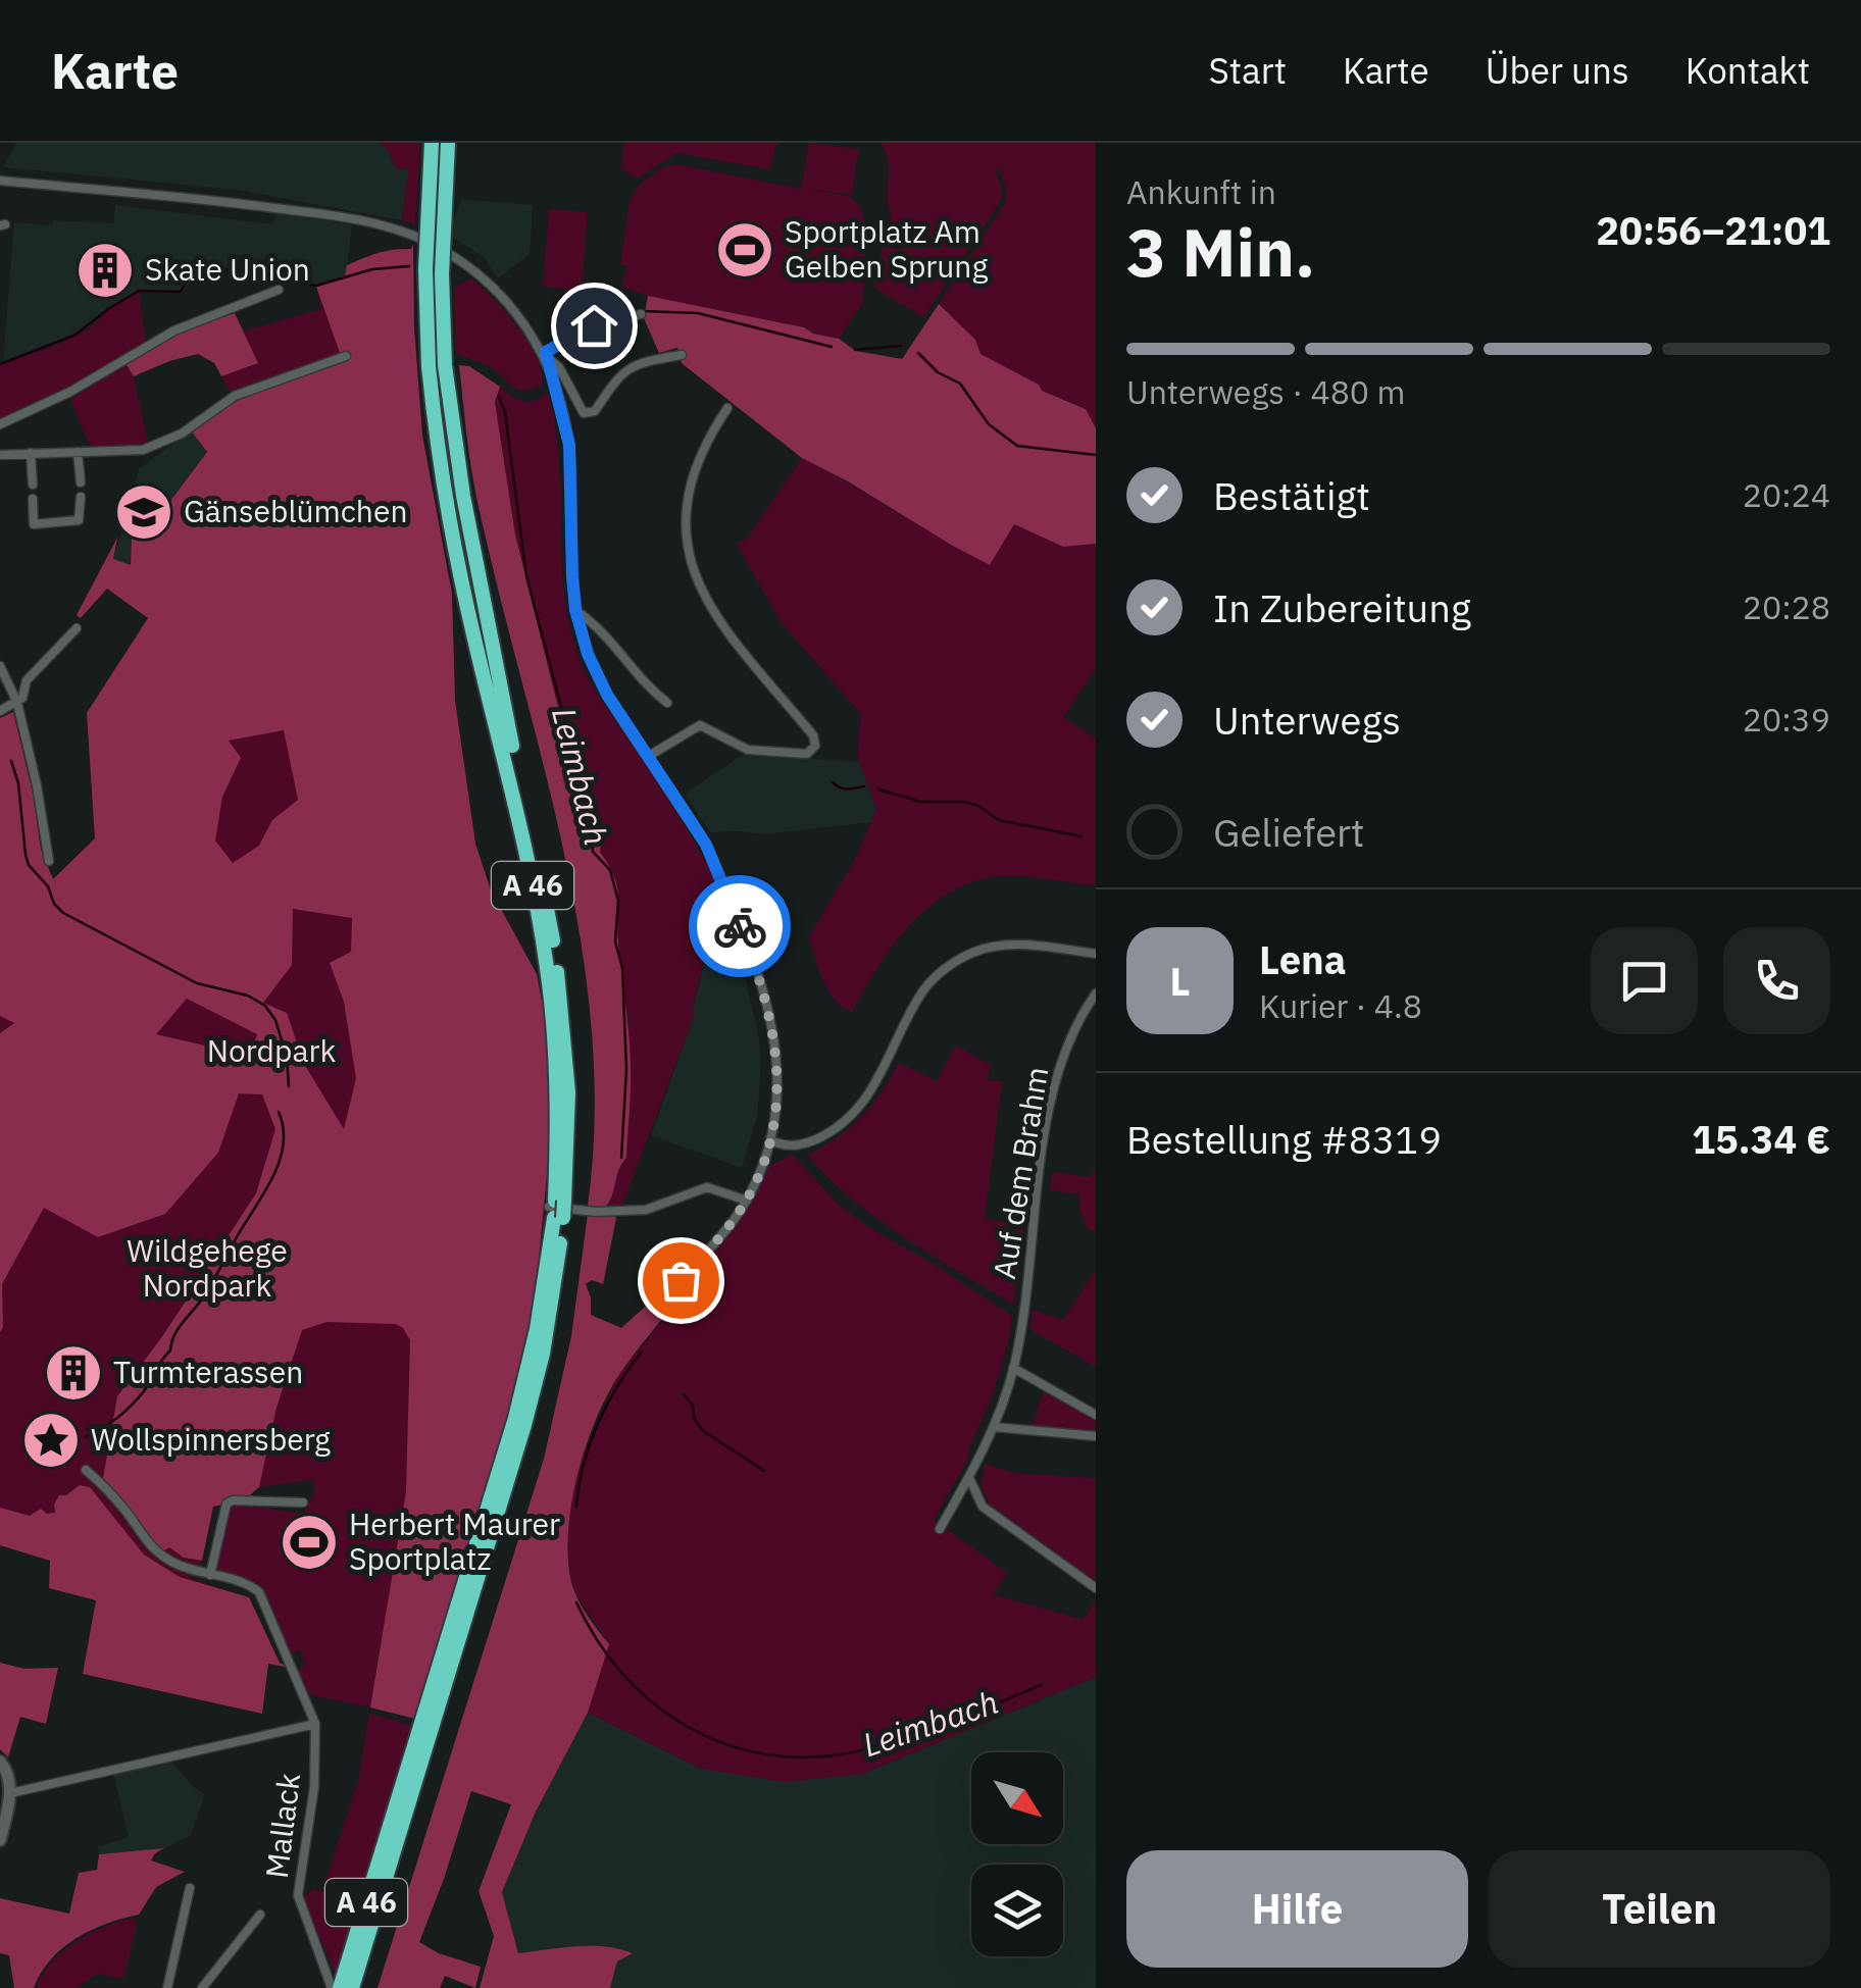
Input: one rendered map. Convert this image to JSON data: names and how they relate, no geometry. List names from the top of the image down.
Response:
{
  "streets": {
    "highway": ["A 46"],
    "street": ["Auf dem Brahm", "Mallack"]
  },
  "water": ["Leimbach"],
  "parks": ["Nordpark", "Wildgehege Nordpark"],
  "places": {
    "sports": ["Sportplatz Am Gelben Sprung", "Herbert Maurer Sportplatz"],
    "building": ["Skate Union", "Turmterassen"],
    "school or university": ["Gänseblümchen"],
    "place": ["Wollspinnersberg"]
  },
  "north": "bottom right",
  "page": {
    "header": "Karte",
    "nav": [
      "Start",
      "Karte",
      "Über uns",
      "Kontakt"
    ],
    "heading": ["3 Min.", "Ankunft in", "20:56–21:01"],
    "panel": [
      "Lena",
      "Kurier · 4.8",
      "Bestellung #8319",
      "15.34 €"
    ],
    "bar": "Unterwegs · 480 m",
    "list": [
      ["Bestätigt", "20:24"],
      ["In Zubereitung", "20:28"],
      ["Unterwegs", "20:39"],
      "Geliefert"
    ],
    "round": "L",
    "buttons": ["Hilfe", "Teilen"]
  }
}
